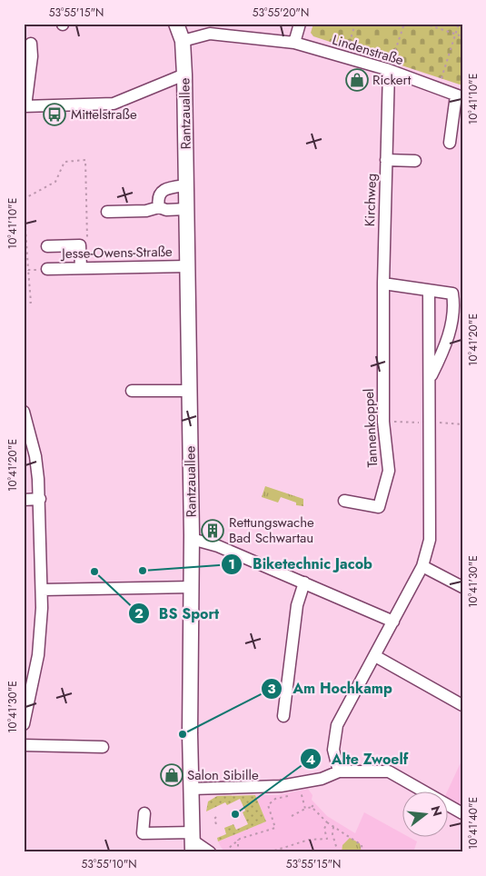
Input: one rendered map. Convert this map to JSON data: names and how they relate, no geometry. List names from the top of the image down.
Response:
{
  "streets": {
    "main road": ["Rantzauallee"],
    "street": [
      "Lindenstraße",
      "Kirchweg",
      "Jesse-Owens-Straße",
      "Tannenkoppel"
    ]
  },
  "crossings": [
    ["Lindenstraße", "Rantzauallee"],
    ["Lindenstraße", "Kirchweg"],
    ["Rantzauallee", "Jesse-Owens-Straße"],
    ["Kirchweg", "Tannenkoppel"]
  ],
  "places": {
    "shop": ["Rickert", "Salon Sibille"],
    "bus stop": ["Mittelstraße"],
    "building": ["Rettungswache Bad Schwartau"],
    "other": [
      "Biketechnic Jacob",
      "BS Sport",
      "Am Hochkamp",
      "Alte Zwoelf"
    ]
  },
  "north": "right",
  "coordinates": [
    "53°55'15\"N",
    "53°55'20\"N",
    "10°41'10\"E",
    "10°41'20\"E",
    "10°41'30\"E",
    "10°41'40\"E",
    "53°55'10\"N"
  ]
}
